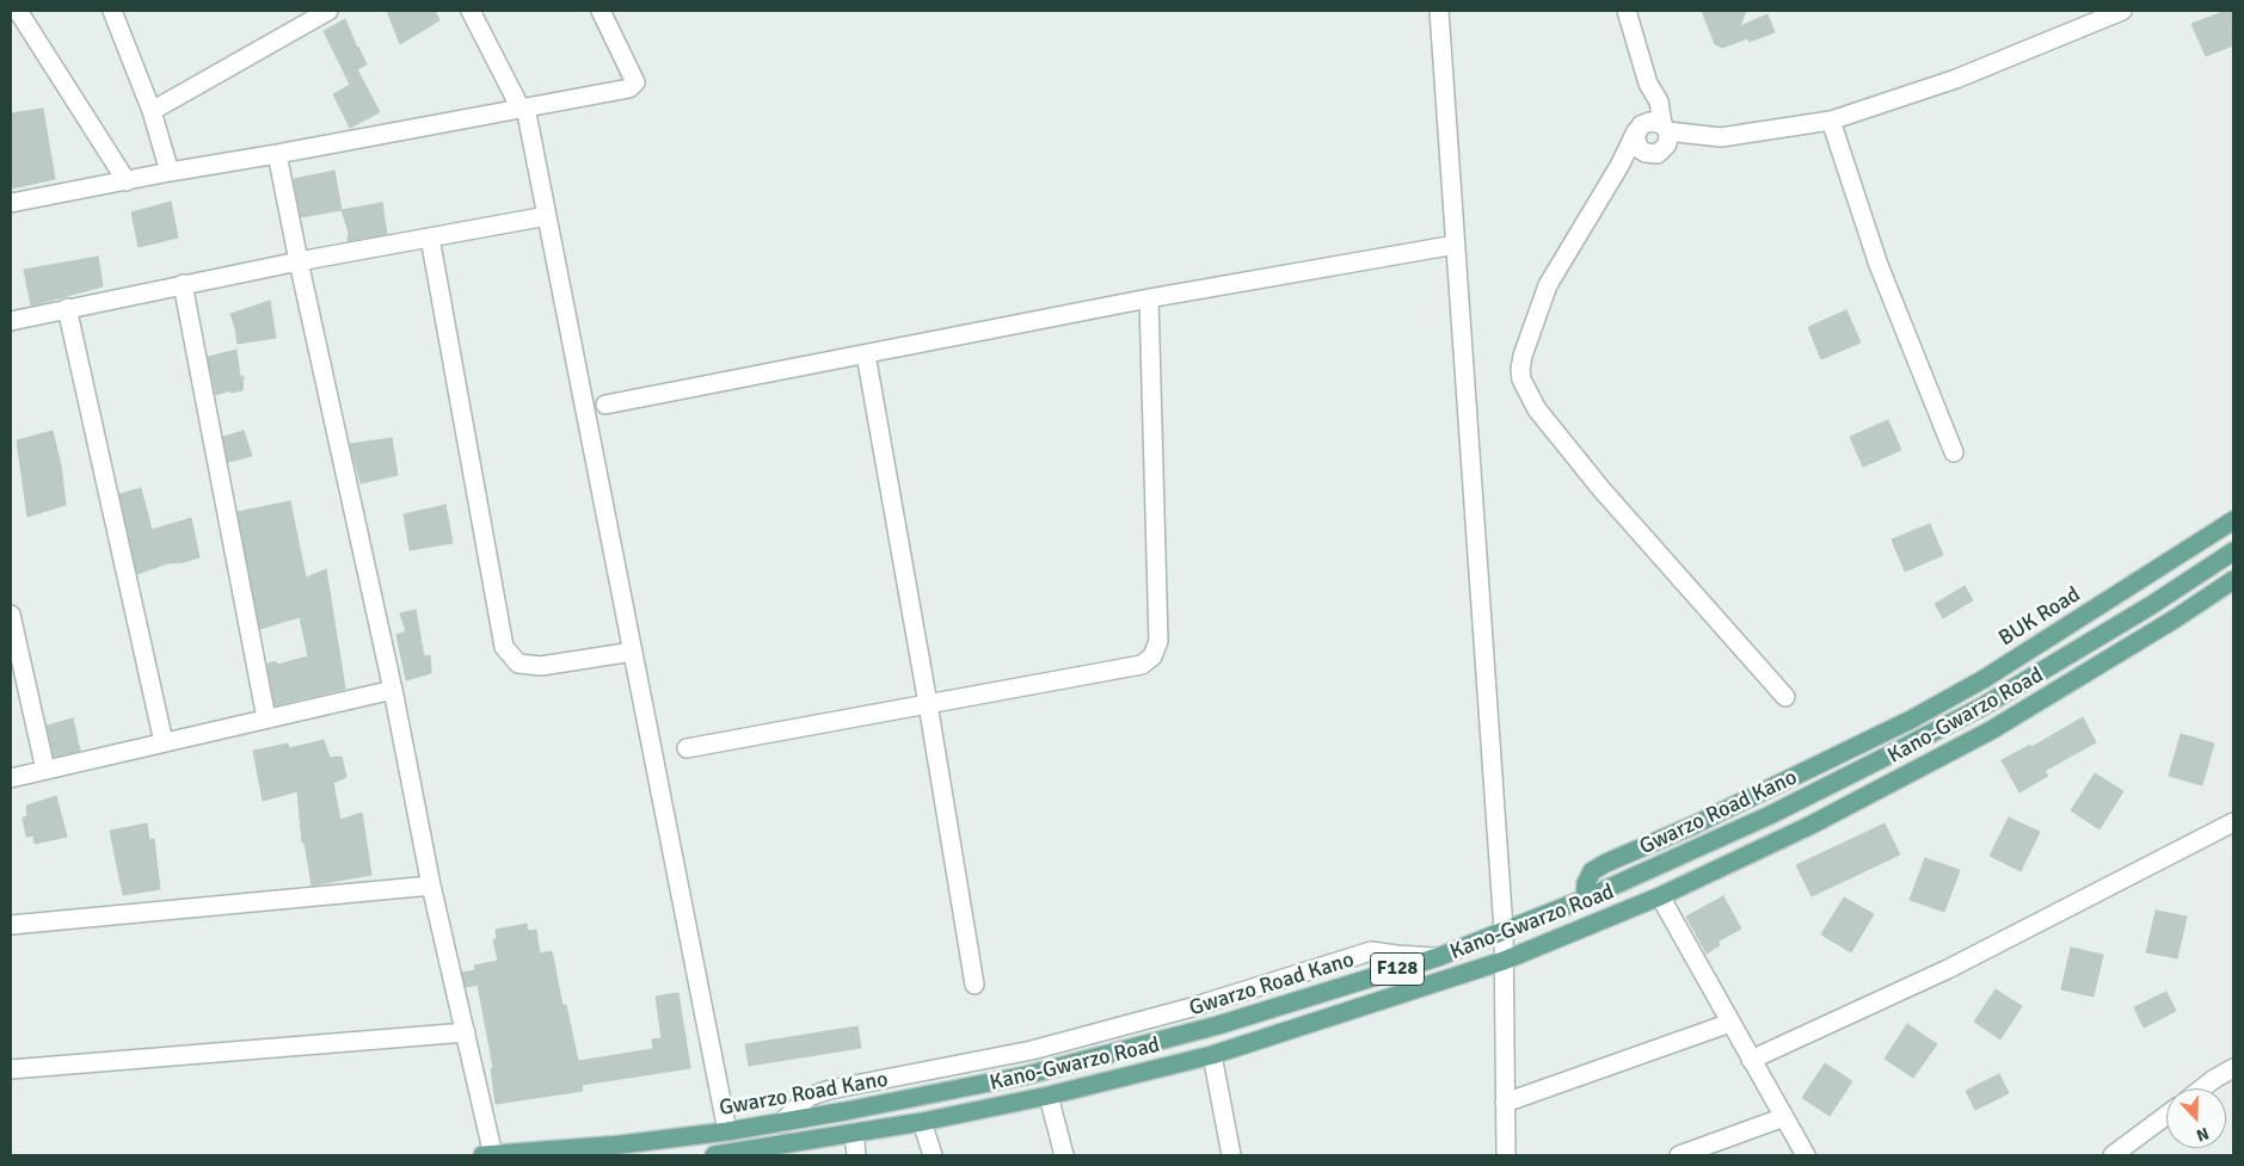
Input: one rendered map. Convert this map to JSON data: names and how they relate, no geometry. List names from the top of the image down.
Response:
{
  "streets": {
    "main road": [
      "BUK Road",
      "Kano-Gwarzo Road",
      "Gwarzo Road Kano",
      "F128"
    ]
  },
  "crossings": [
    ["BUK Road", "Gwarzo Road Kano"]
  ],
  "north": "bottom"
}
